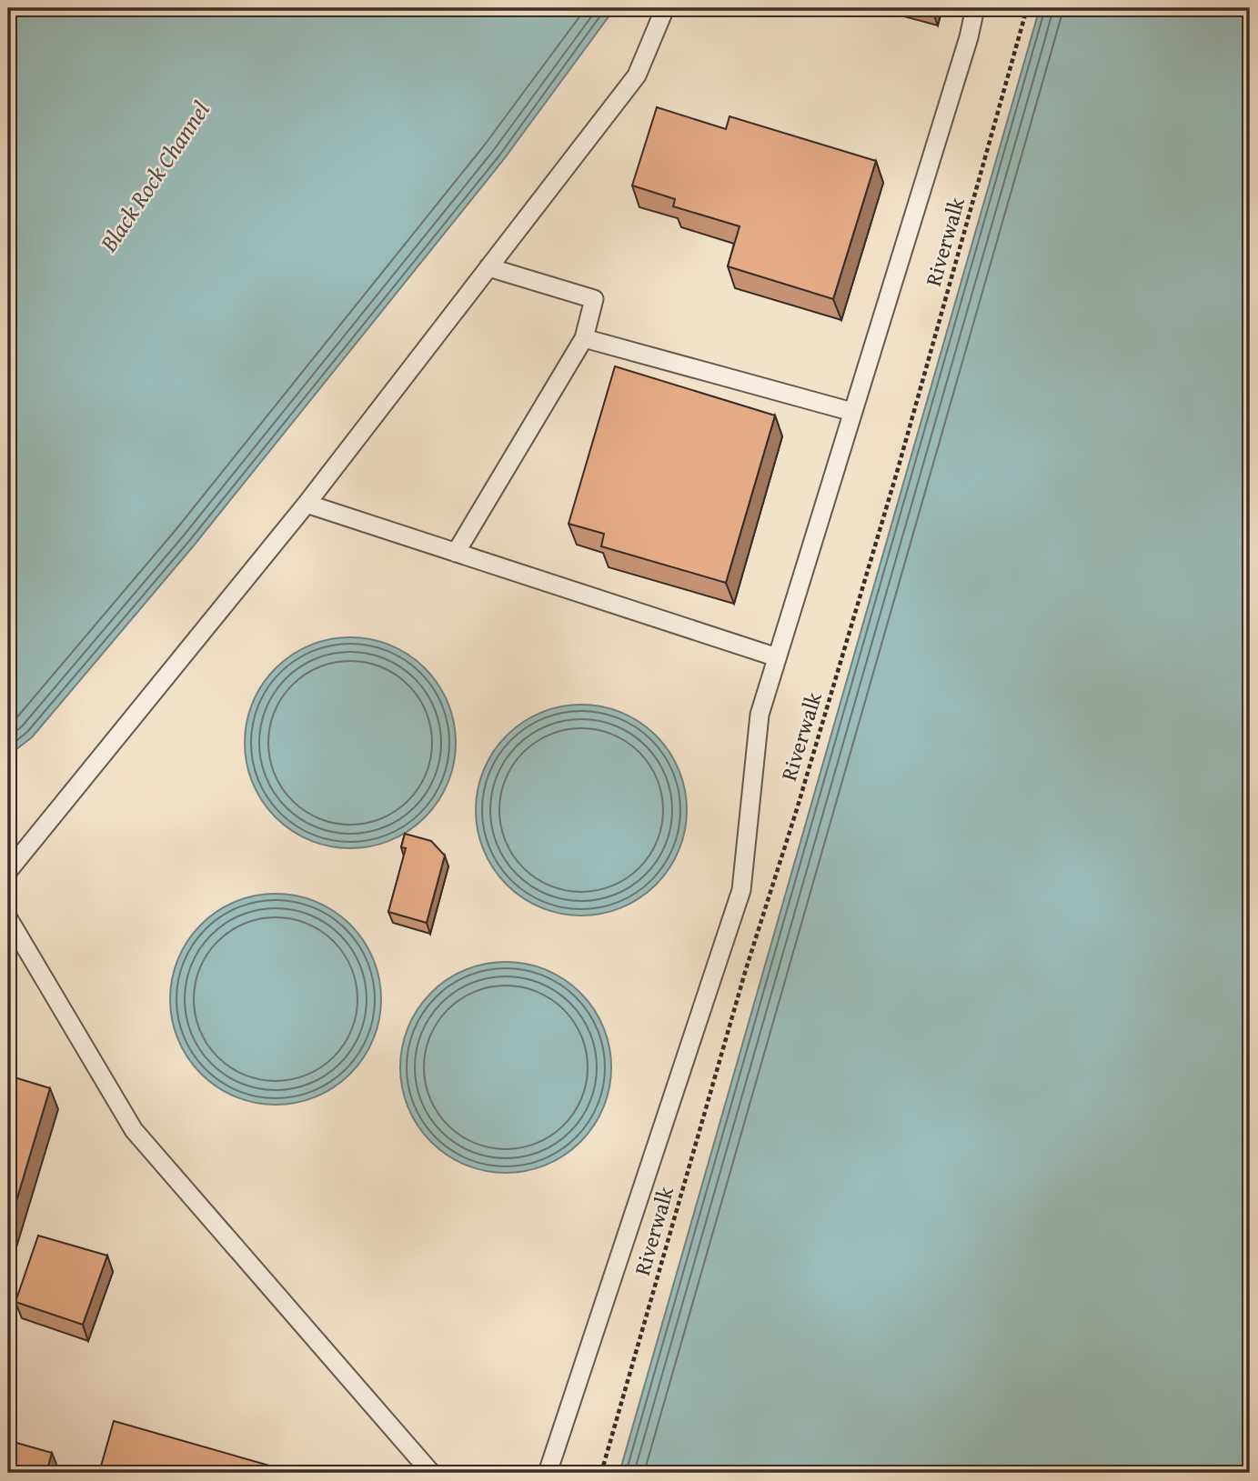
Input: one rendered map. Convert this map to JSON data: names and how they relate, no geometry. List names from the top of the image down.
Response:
{
  "streets": {
    "path": ["Riverwalk"]
  },
  "water": ["Black Rock Channel"]
}
